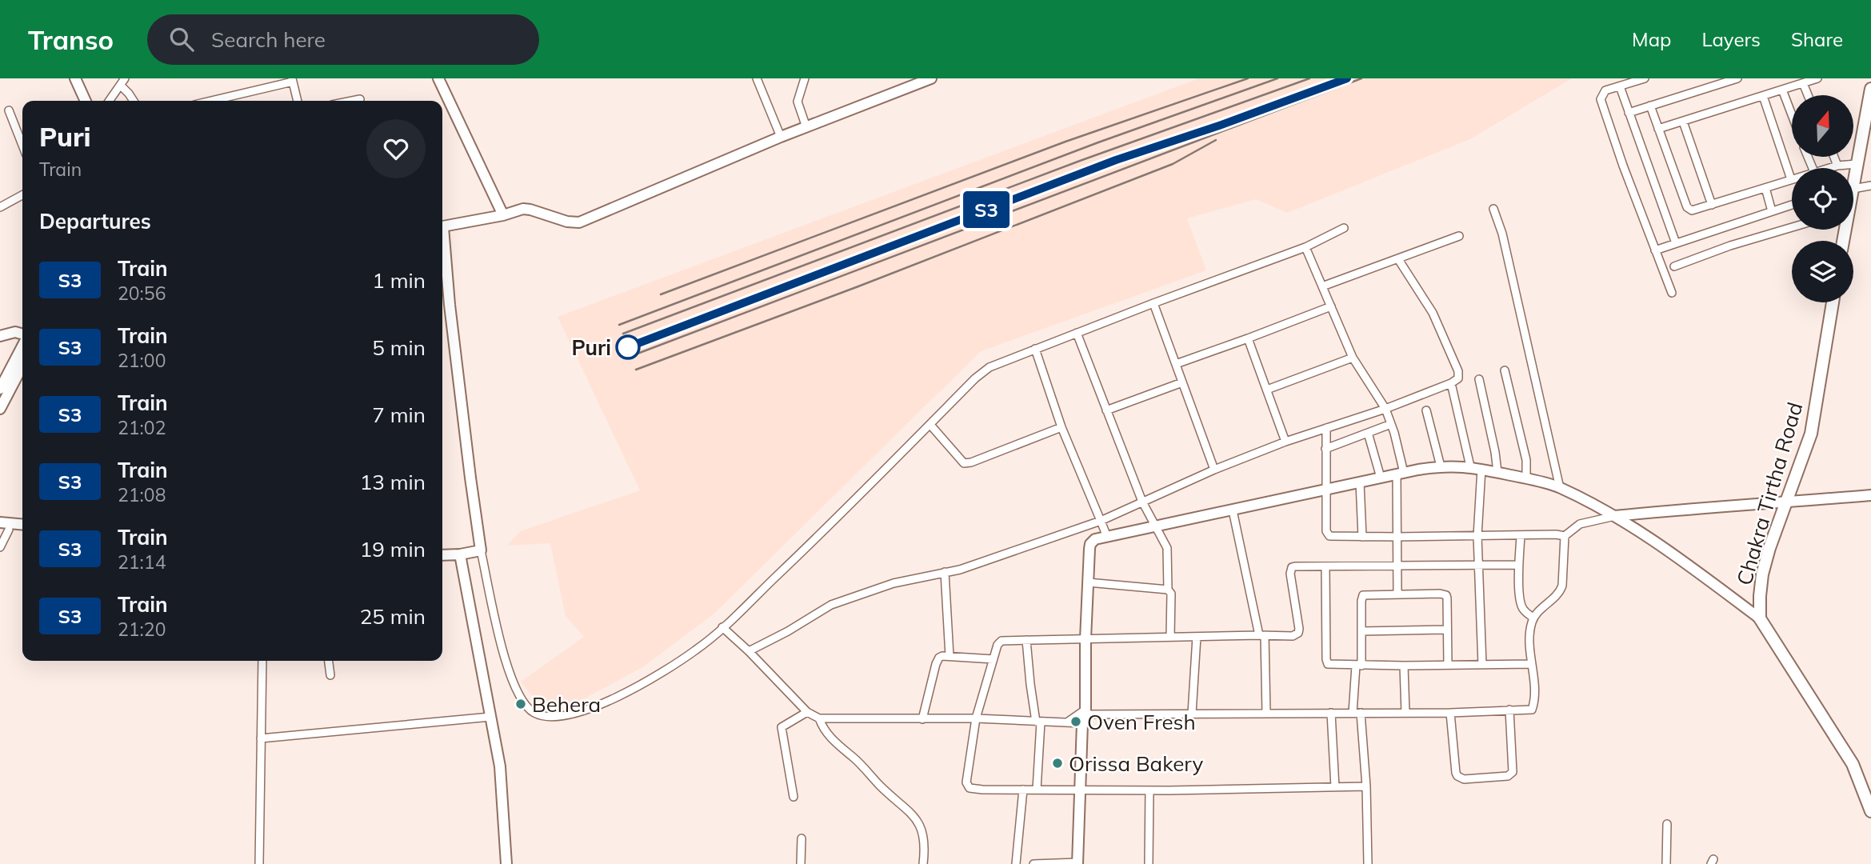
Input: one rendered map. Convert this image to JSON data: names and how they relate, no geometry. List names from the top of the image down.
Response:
{
  "streets": {
    "highway": ["Chakra Tirtha Road"]
  },
  "places": [
    "Puri",
    "Behera",
    "Oven Fresh",
    "Orissa Bakery"
  ],
  "north": "top",
  "page": {
    "header": "Transo",
    "search": "Search here",
    "nav": ["Map", "Layers", "Share"],
    "on_map": "S3",
    "heading": [
      ["Puri", "Train"],
      "Departures"
    ],
    "list": [
      {
        "mark": "S3",
        "name": "Train",
        "note": "20:56",
        "value": "1 min"
      },
      {
        "mark": "S3",
        "name": "Train",
        "note": "21:00",
        "value": "5 min"
      },
      {
        "mark": "S3",
        "name": "Train",
        "note": "21:02",
        "value": "7 min"
      },
      {
        "mark": "S3",
        "name": "Train",
        "note": "21:08",
        "value": "13 min"
      },
      {
        "mark": "S3",
        "name": "Train",
        "note": "21:14",
        "value": "19 min"
      },
      {
        "mark": "S3",
        "name": "Train",
        "note": "21:20",
        "value": "25 min"
      }
    ]
  }
}
